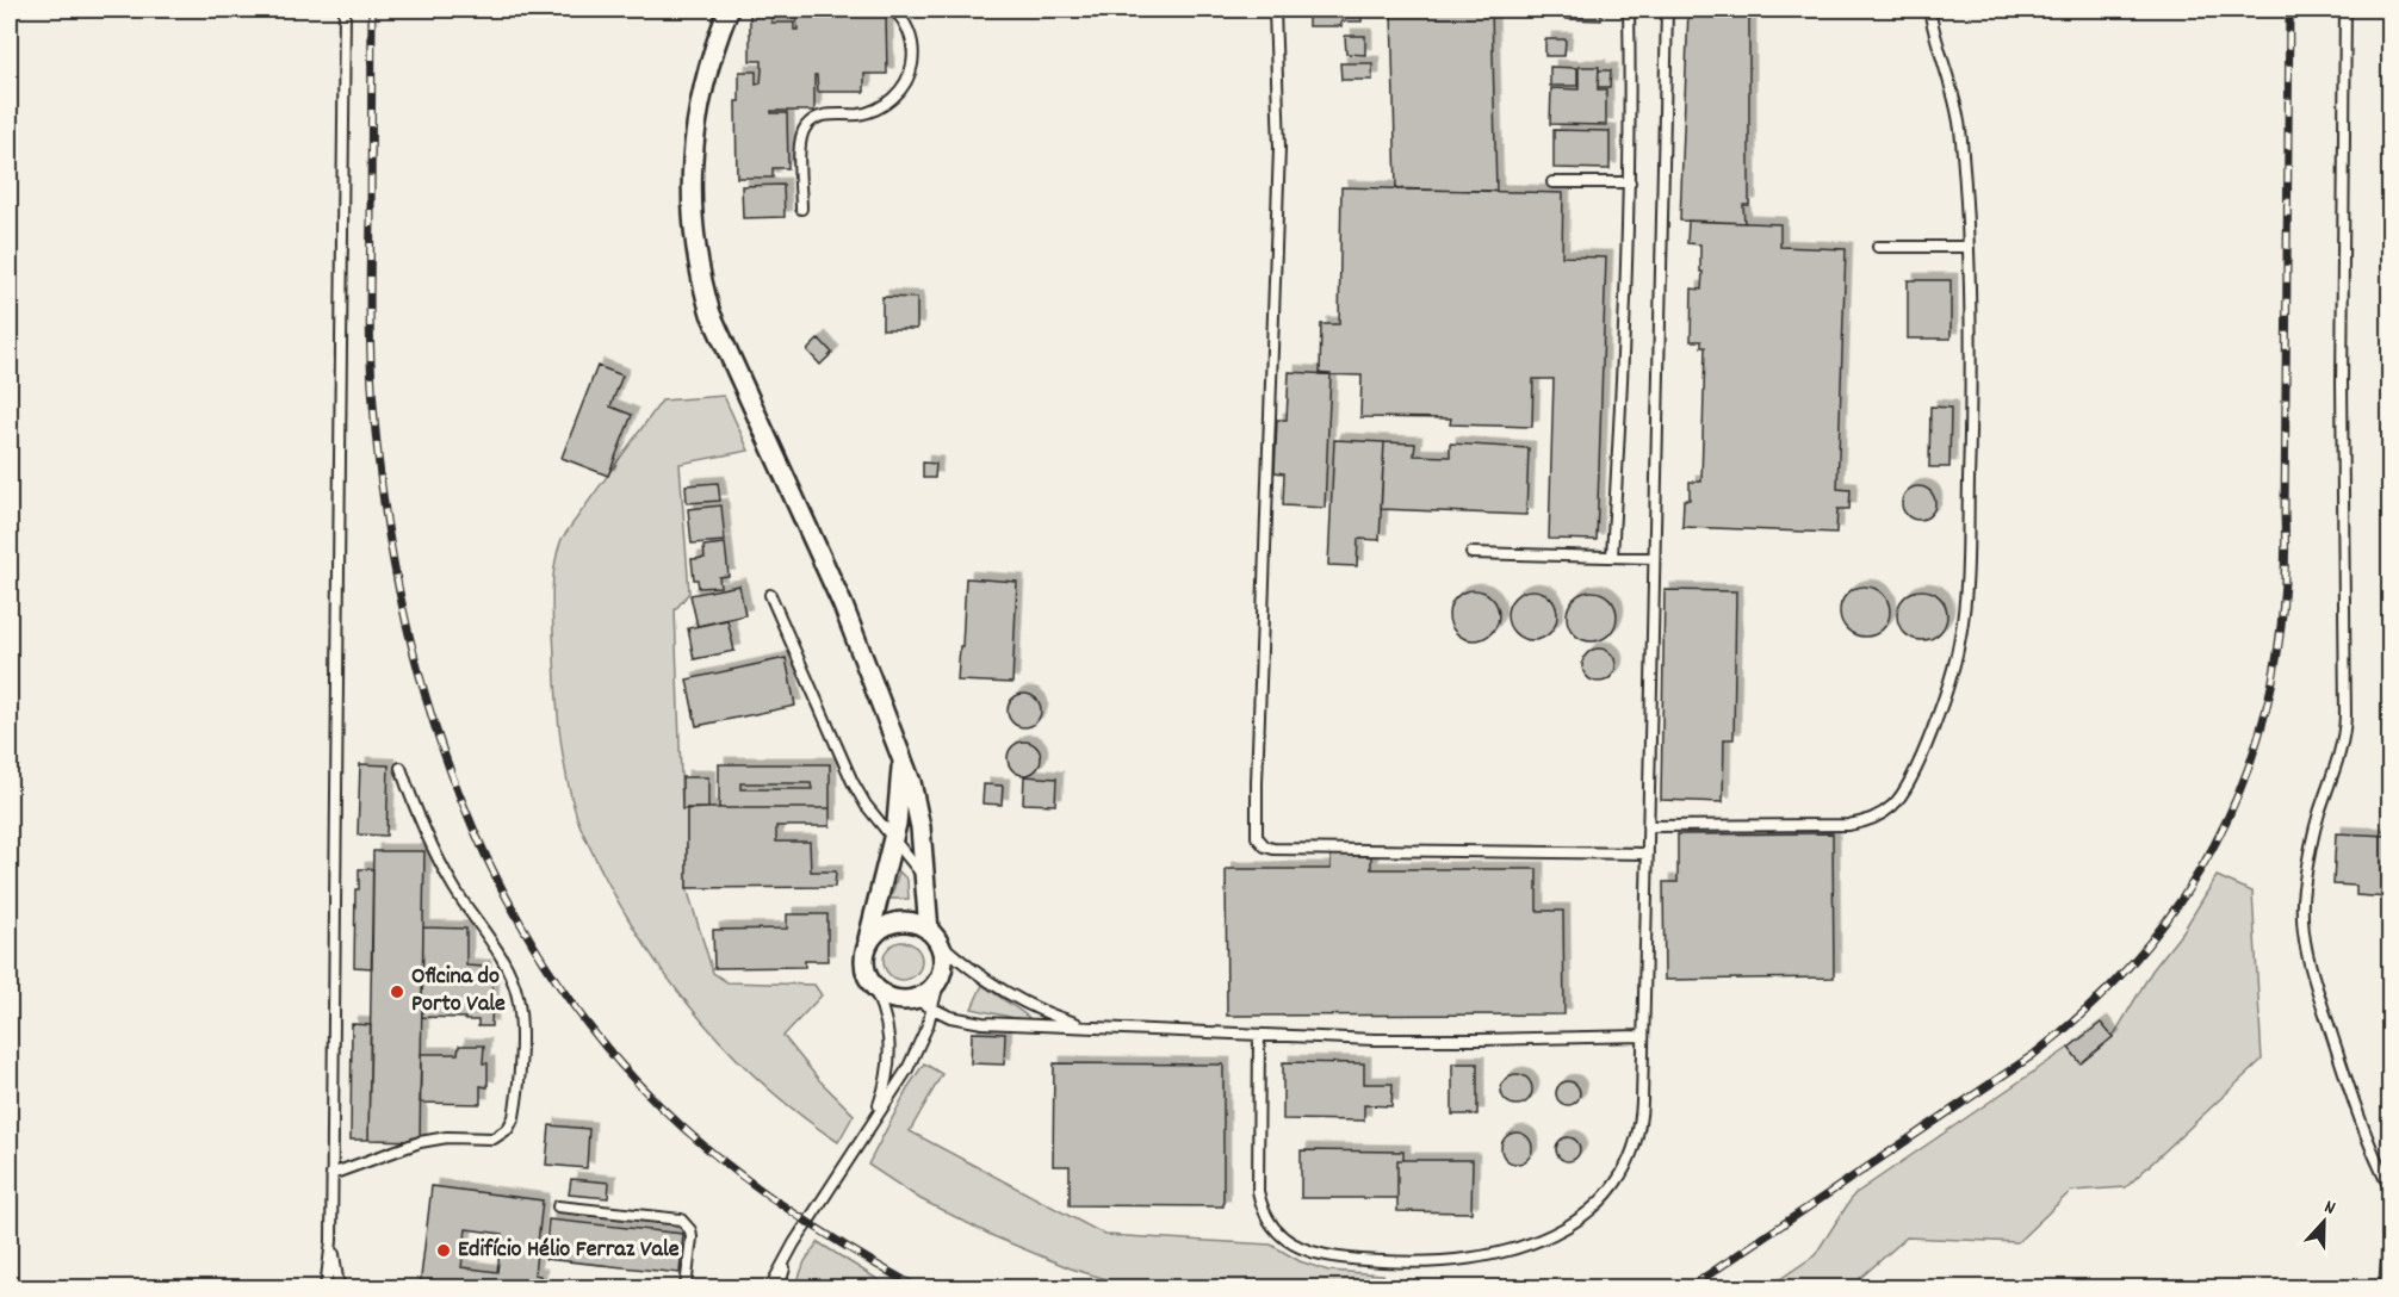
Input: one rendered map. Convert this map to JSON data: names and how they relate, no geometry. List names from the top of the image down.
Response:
{
  "places": ["Oficina do Porto Vale", "Edifício Hélio Ferraz Vale"],
  "north": "top"
}
